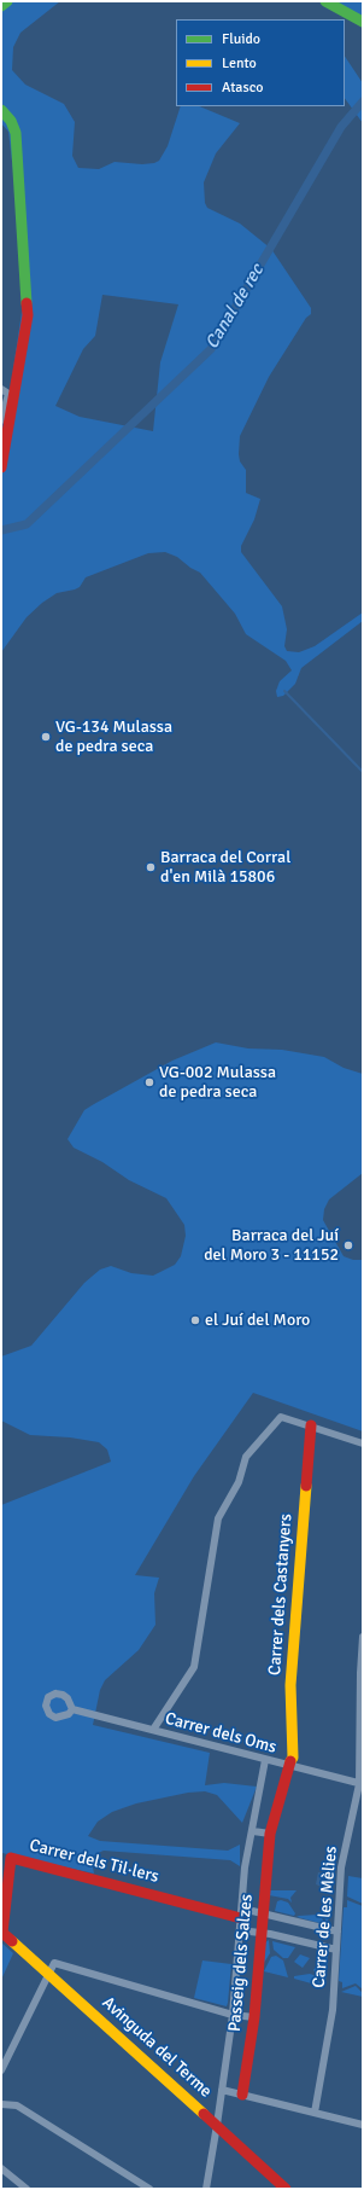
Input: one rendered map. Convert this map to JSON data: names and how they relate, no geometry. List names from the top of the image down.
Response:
{
  "streets": {
    "street": [
      "Carrer dels Castanyers",
      "Carrer dels Oms",
      "Carrer dels Til·lers",
      "Carrer de les Mèlies",
      "Passeig dels Salzes",
      "Avinguda del Terme"
    ]
  },
  "crossings": [
    ["Carrer dels Castanyers", "Carrer dels Oms"],
    ["Carrer dels Castanyers", "Passeig dels Salzes"],
    ["Carrer dels Oms", "Carrer de les Mèlies"],
    ["Carrer dels Oms", "Passeig dels Salzes"],
    ["Carrer dels Til·lers", "Carrer de les Mèlies"],
    ["Carrer dels Til·lers", "Passeig dels Salzes"],
    ["Carrer dels Til·lers", "Avinguda del Terme"],
    ["Passeig dels Salzes", "Avinguda del Terme"]
  ],
  "water": ["Canal de rec"],
  "places": [
    "VG-134 Mulassa de pedra seca",
    "Barraca del Corral d'en Milà 15806",
    "VG-002 Mulassa de pedra seca",
    "Barraca del Juí del Moro 3 - 11152",
    "el Juí del Moro"
  ],
  "legend": ["Fluido", "Lento", "Atasco"]
}
